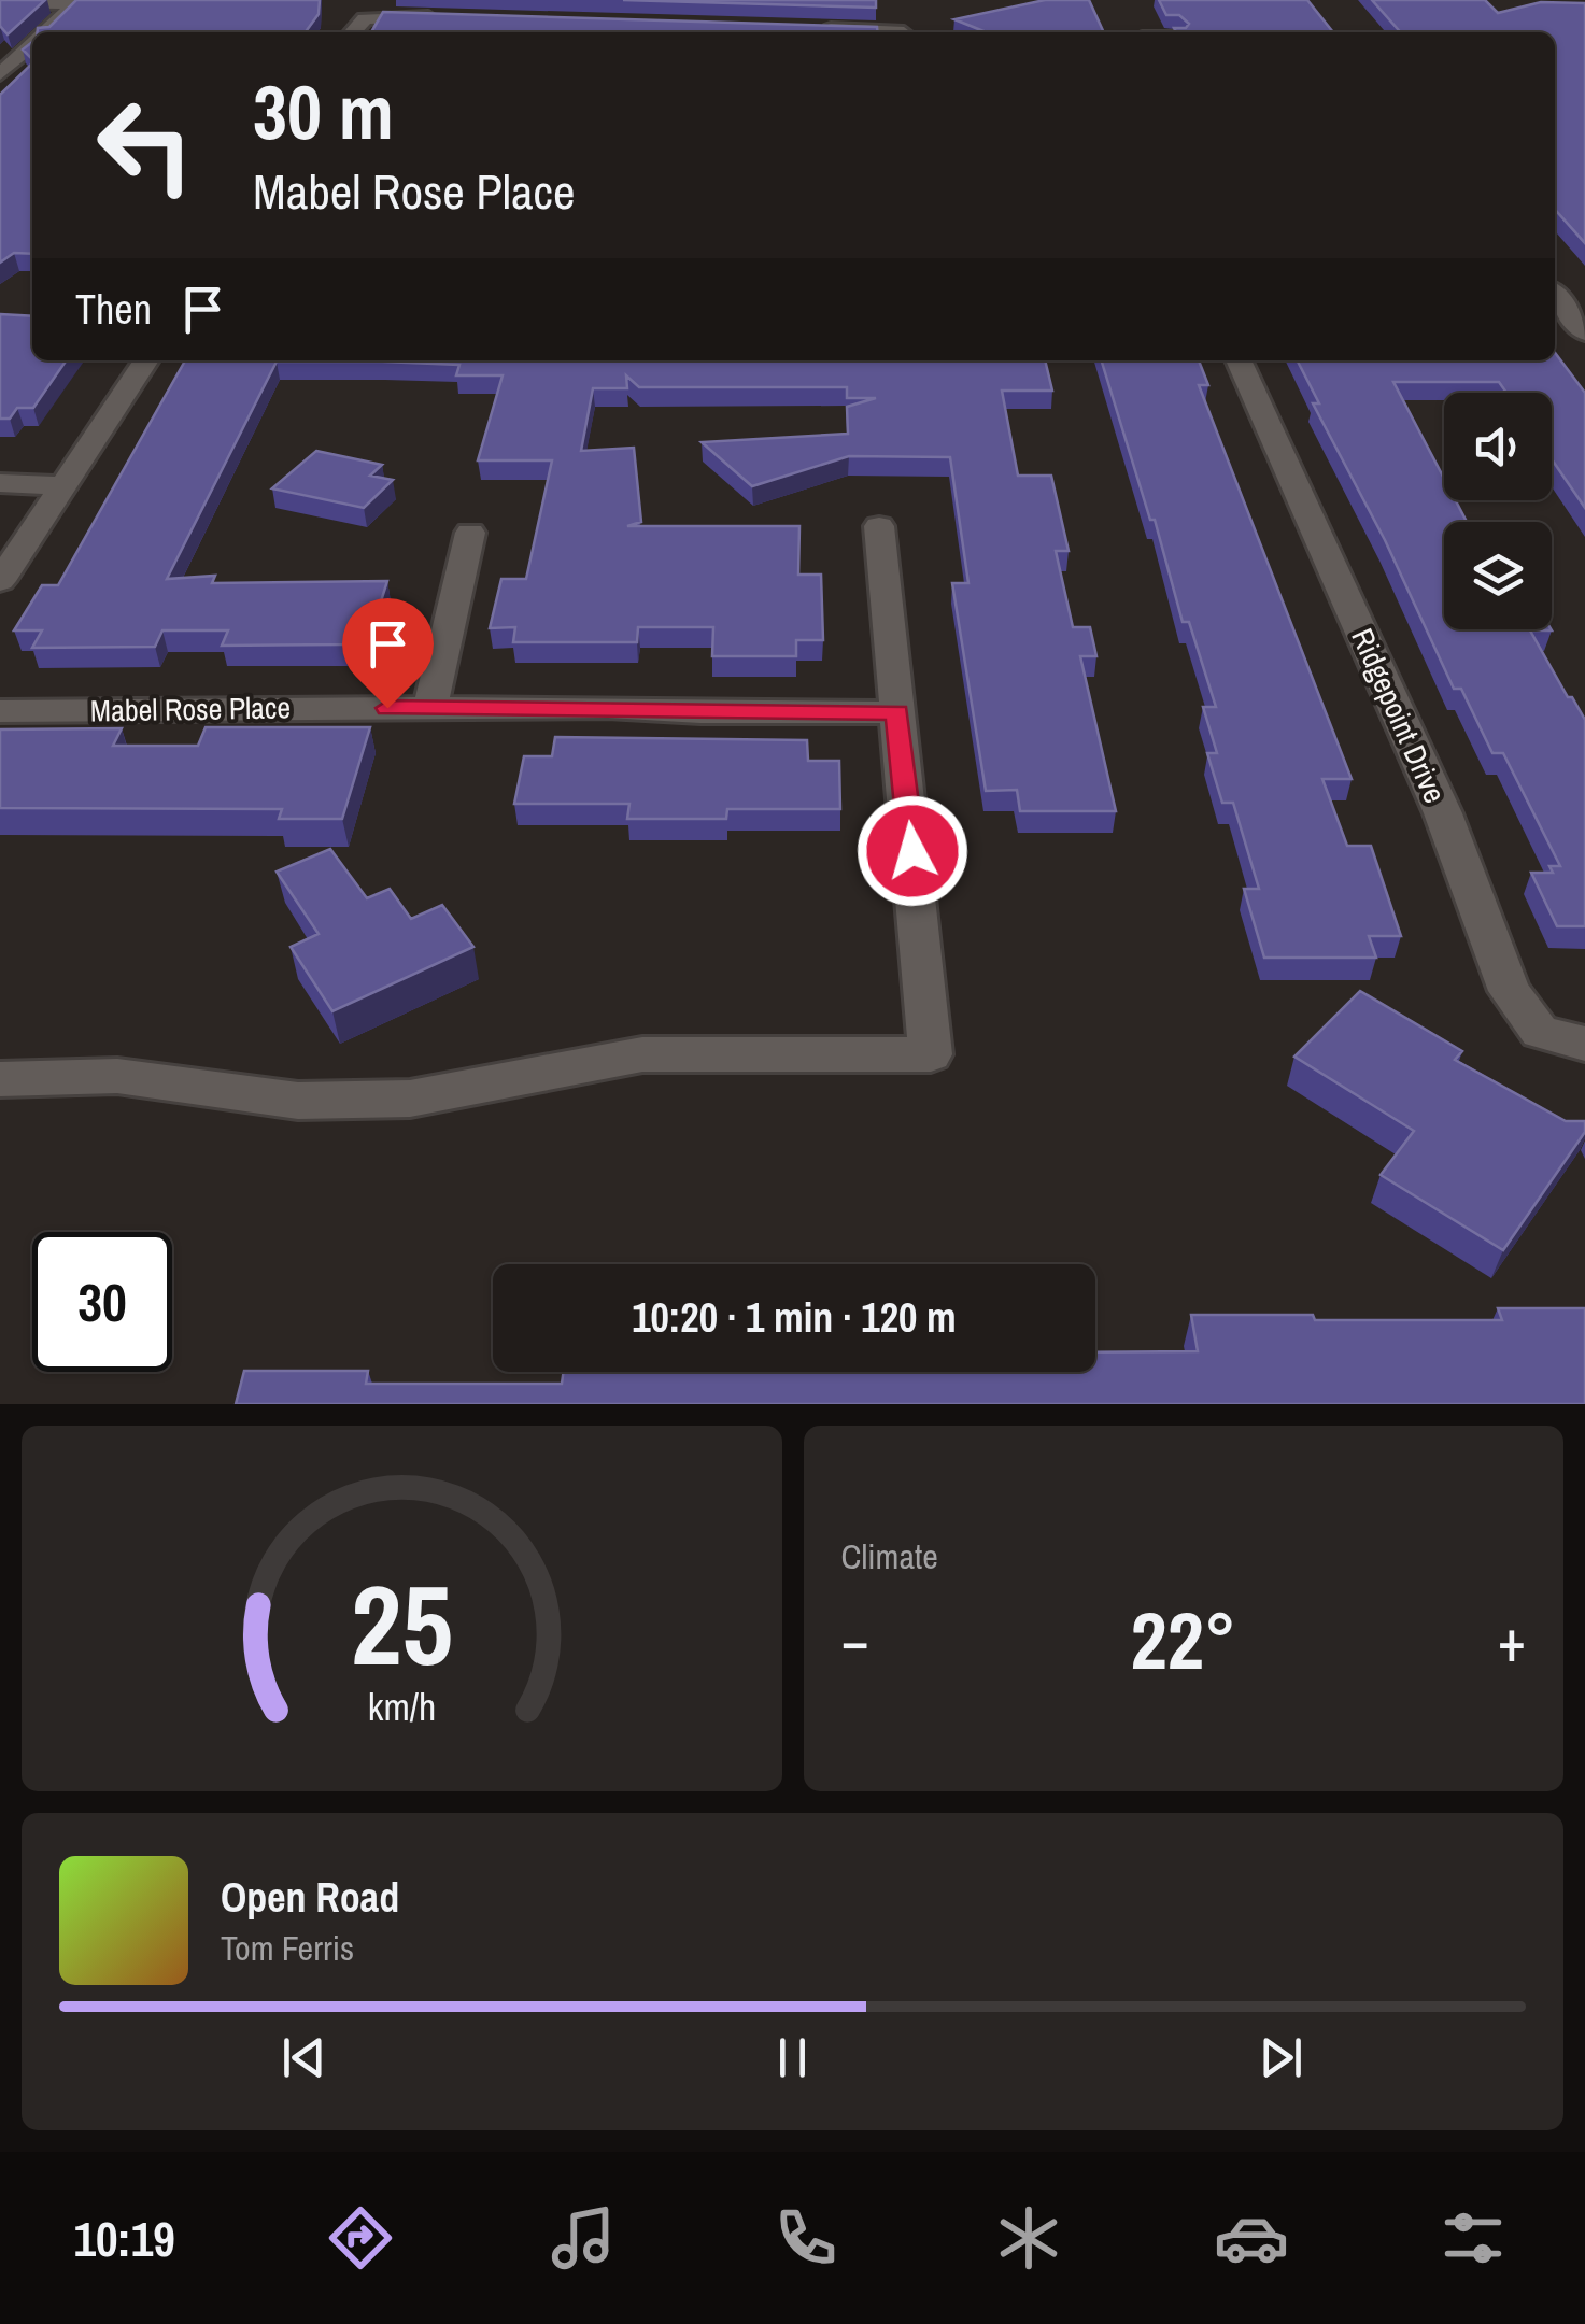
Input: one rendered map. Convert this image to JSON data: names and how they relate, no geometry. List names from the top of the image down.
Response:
{
  "streets": {
    "street": ["Mabel Rose Place", "Ridgepoint Drive"]
  },
  "page": {
    "turn": ["30 m", "Mabel Rose Place"],
    "then": "Then",
    "limit": "30",
    "trip": "10:20 · 1 min · 120 m",
    "tile": "Climate",
    "heat": ["−", "22°", "+"],
    "song": ["Open Road", "Tom Ferris"],
    "tabs": "10:19",
    "gauge": ["25", "km/h"]
  }
}
